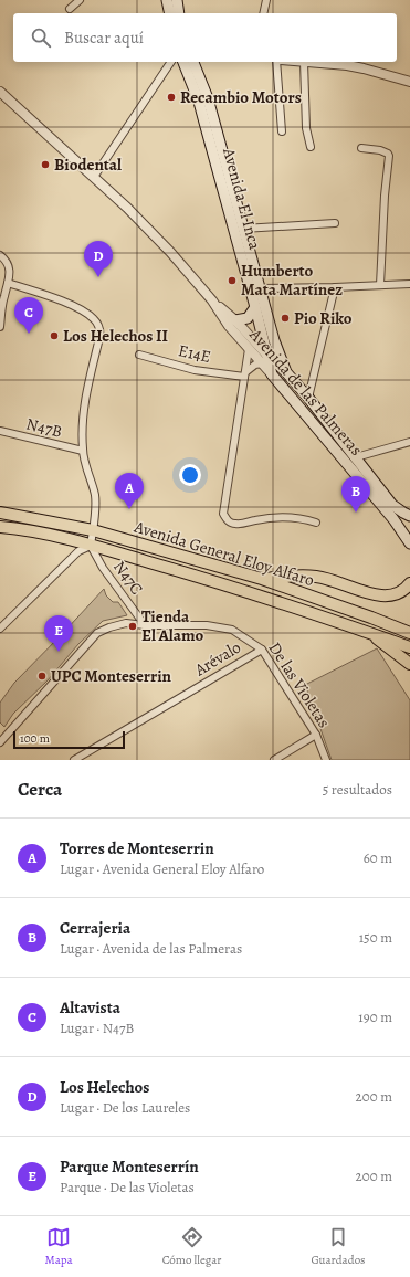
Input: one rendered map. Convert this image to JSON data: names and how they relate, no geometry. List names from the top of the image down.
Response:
{
  "streets": {
    "main road": ["Avenida El Inca", "Avenida de las Palmeras", "Avenida General Eloy Alfaro"],
    "street": [
      "E14E",
      "N47B",
      "N47C",
      "Arévalo",
      "De las Violetas"
    ]
  },
  "crossings": [
    ["Avenida El Inca", "Avenida de las Palmeras"],
    ["Avenida General Eloy Alfaro", "N47C"],
    ["N47C", "De las Violetas"],
    ["Arévalo", "De las Violetas"]
  ],
  "places": [
    "Recambio Motors",
    "Biodental",
    "Humberto Mata Martínez",
    "Pio Riko",
    "Los Helechos II",
    "Tienda El Alamo",
    "UPC Monteserrin"
  ],
  "scale_bar": "100 m",
  "page": {
    "search": "Buscar aquí",
    "pins": [
      "D",
      "C",
      "A",
      "B",
      "E"
    ],
    "scale": "100 m",
    "heading": ["Cerca", "5 resultados"],
    "list": [
      {
        "mark": "A",
        "name": "Torres de Monteserrin",
        "note": "Lugar · Avenida General Eloy Alfaro",
        "value": "60 m"
      },
      {
        "mark": "B",
        "name": "Cerrajeria",
        "note": "Lugar · Avenida de las Palmeras",
        "value": "150 m"
      },
      {
        "mark": "C",
        "name": "Altavista",
        "note": "Lugar · N47B",
        "value": "190 m"
      },
      {
        "mark": "D",
        "name": "Los Helechos",
        "note": "Lugar · De los Laureles",
        "value": "200 m"
      },
      {
        "mark": "E",
        "name": "Parque Monteserrín",
        "note": "Parque · De las Violetas",
        "value": "200 m"
      }
    ],
    "nav": ["Mapa", "Cómo llegar", "Guardados"]
  }
}
